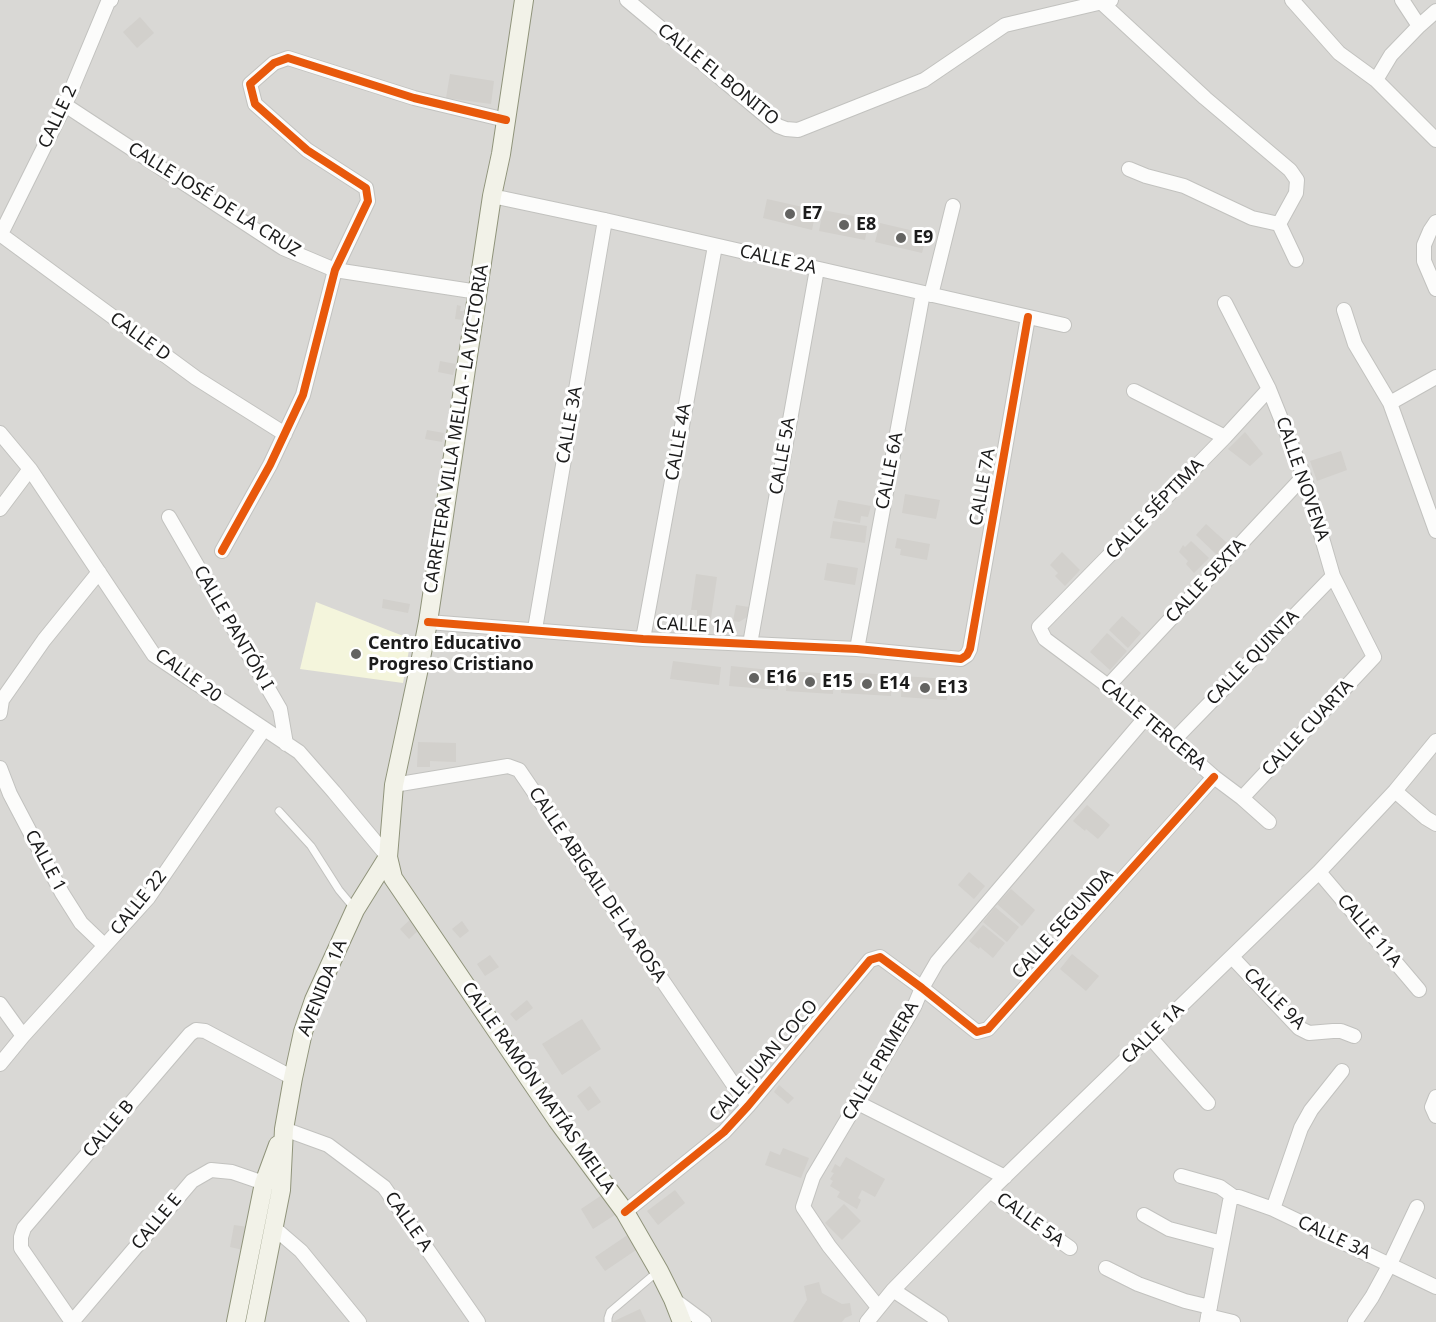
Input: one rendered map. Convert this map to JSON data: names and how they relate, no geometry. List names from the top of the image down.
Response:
{
  "streets": {
    "main road": ["CARRETERA VILLA MELLA - LA VICTORIA", "AVENIDA 1A", "CALLE RAMÓN MATÍAS MELLA"],
    "street": [
      "CALLE EL BONITO",
      "CALLE 2",
      "CALLE JOSÉ DE LA CRUZ",
      "CALLE 2A",
      "CALLE D",
      "CALLE 3A",
      "CALLE 4A",
      "CALLE 5A",
      "CALLE 6A",
      "CALLE NOVENA",
      "CALLE 7A",
      "CALLE SÉPTIMA",
      "CALLE SEXTA",
      "CALLE 1A",
      "CALLE PANTÓN I",
      "CALLE QUINTA",
      "CALLE 20",
      "CALLE TERCERA",
      "CALLE CUARTA",
      "CALLE 1",
      "CALLE ABIGAIL DE LA ROSA",
      "CALLE 22",
      "CALLE SEGUNDA",
      "CALLE 11A",
      "CALLE 9A",
      "CALLE JUAN COCO",
      "CALLE PRIMERA",
      "CALLE B",
      "CALLE E",
      "CALLE A"
    ]
  },
  "crossings": [
    ["CALLE 2", "CALLE JOSÉ DE LA CRUZ"],
    ["CALLE 2", "CALLE D"],
    ["CALLE JOSÉ DE LA CRUZ", "CARRETERA VILLA MELLA - LA VICTORIA"],
    ["CALLE 2A", "CALLE 3A"],
    ["CALLE 2A", "CARRETERA VILLA MELLA - LA VICTORIA"],
    ["CALLE 2A", "CALLE 4A"],
    ["CALLE 2A", "CALLE 5A"],
    ["CALLE 2A", "CALLE 6A"],
    ["CALLE 2A", "CALLE 7A"],
    ["CALLE 3A", "CALLE 1A"],
    ["CARRETERA VILLA MELLA - LA VICTORIA", "CALLE 1A"],
    ["CARRETERA VILLA MELLA - LA VICTORIA", "CALLE 20"],
    ["CARRETERA VILLA MELLA - LA VICTORIA", "CALLE ABIGAIL DE LA ROSA"],
    ["CARRETERA VILLA MELLA - LA VICTORIA", "AVENIDA 1A"],
    ["CARRETERA VILLA MELLA - LA VICTORIA", "CALLE RAMÓN MATÍAS MELLA"],
    ["CALLE 4A", "CALLE 1A"],
    ["CALLE 5A", "CALLE 1A"],
    ["CALLE 6A", "CALLE 1A"],
    ["CALLE NOVENA", "CALLE SÉPTIMA"],
    ["CALLE NOVENA", "CALLE SEXTA"],
    ["CALLE NOVENA", "CALLE QUINTA"],
    ["CALLE NOVENA", "CALLE CUARTA"],
    ["CALLE 7A", "CALLE 1A"],
    ["CALLE SÉPTIMA", "CALLE TERCERA"],
    ["CALLE SEXTA", "CALLE TERCERA"],
    ["CALLE 1A", "CALLE 11A"],
    ["CALLE 1A", "CALLE 9A"],
    ["CALLE 1A", "CALLE PRIMERA"],
    ["CALLE PANTÓN I", "CALLE 20"],
    ["CALLE QUINTA", "CALLE TERCERA"],
    ["CALLE 20", "CALLE 22"],
    ["CALLE 20", "AVENIDA 1A"],
    ["CALLE 20", "CALLE RAMÓN MATÍAS MELLA"],
    ["CALLE TERCERA", "CALLE CUARTA"],
    ["CALLE TERCERA", "CALLE SEGUNDA"],
    ["CALLE TERCERA", "CALLE PRIMERA"],
    ["CALLE 1", "CALLE 22"],
    ["CALLE ABIGAIL DE LA ROSA", "CALLE JUAN COCO"],
    ["CALLE SEGUNDA", "CALLE JUAN COCO"],
    ["CALLE SEGUNDA", "CALLE PRIMERA"],
    ["AVENIDA 1A", "CALLE RAMÓN MATÍAS MELLA"],
    ["AVENIDA 1A", "CALLE B"],
    ["AVENIDA 1A", "CALLE E"],
    ["AVENIDA 1A", "CALLE A"],
    ["CALLE JUAN COCO", "CALLE PRIMERA"],
    ["CALLE JUAN COCO", "CALLE RAMÓN MATÍAS MELLA"],
    ["CALLE B", "CALLE E"]
  ],
  "places": [
    "E7",
    "E8",
    "E9",
    "Centro Educativo Progreso Cristiano",
    "E16",
    "E15",
    "E14",
    "E13"
  ]
}
